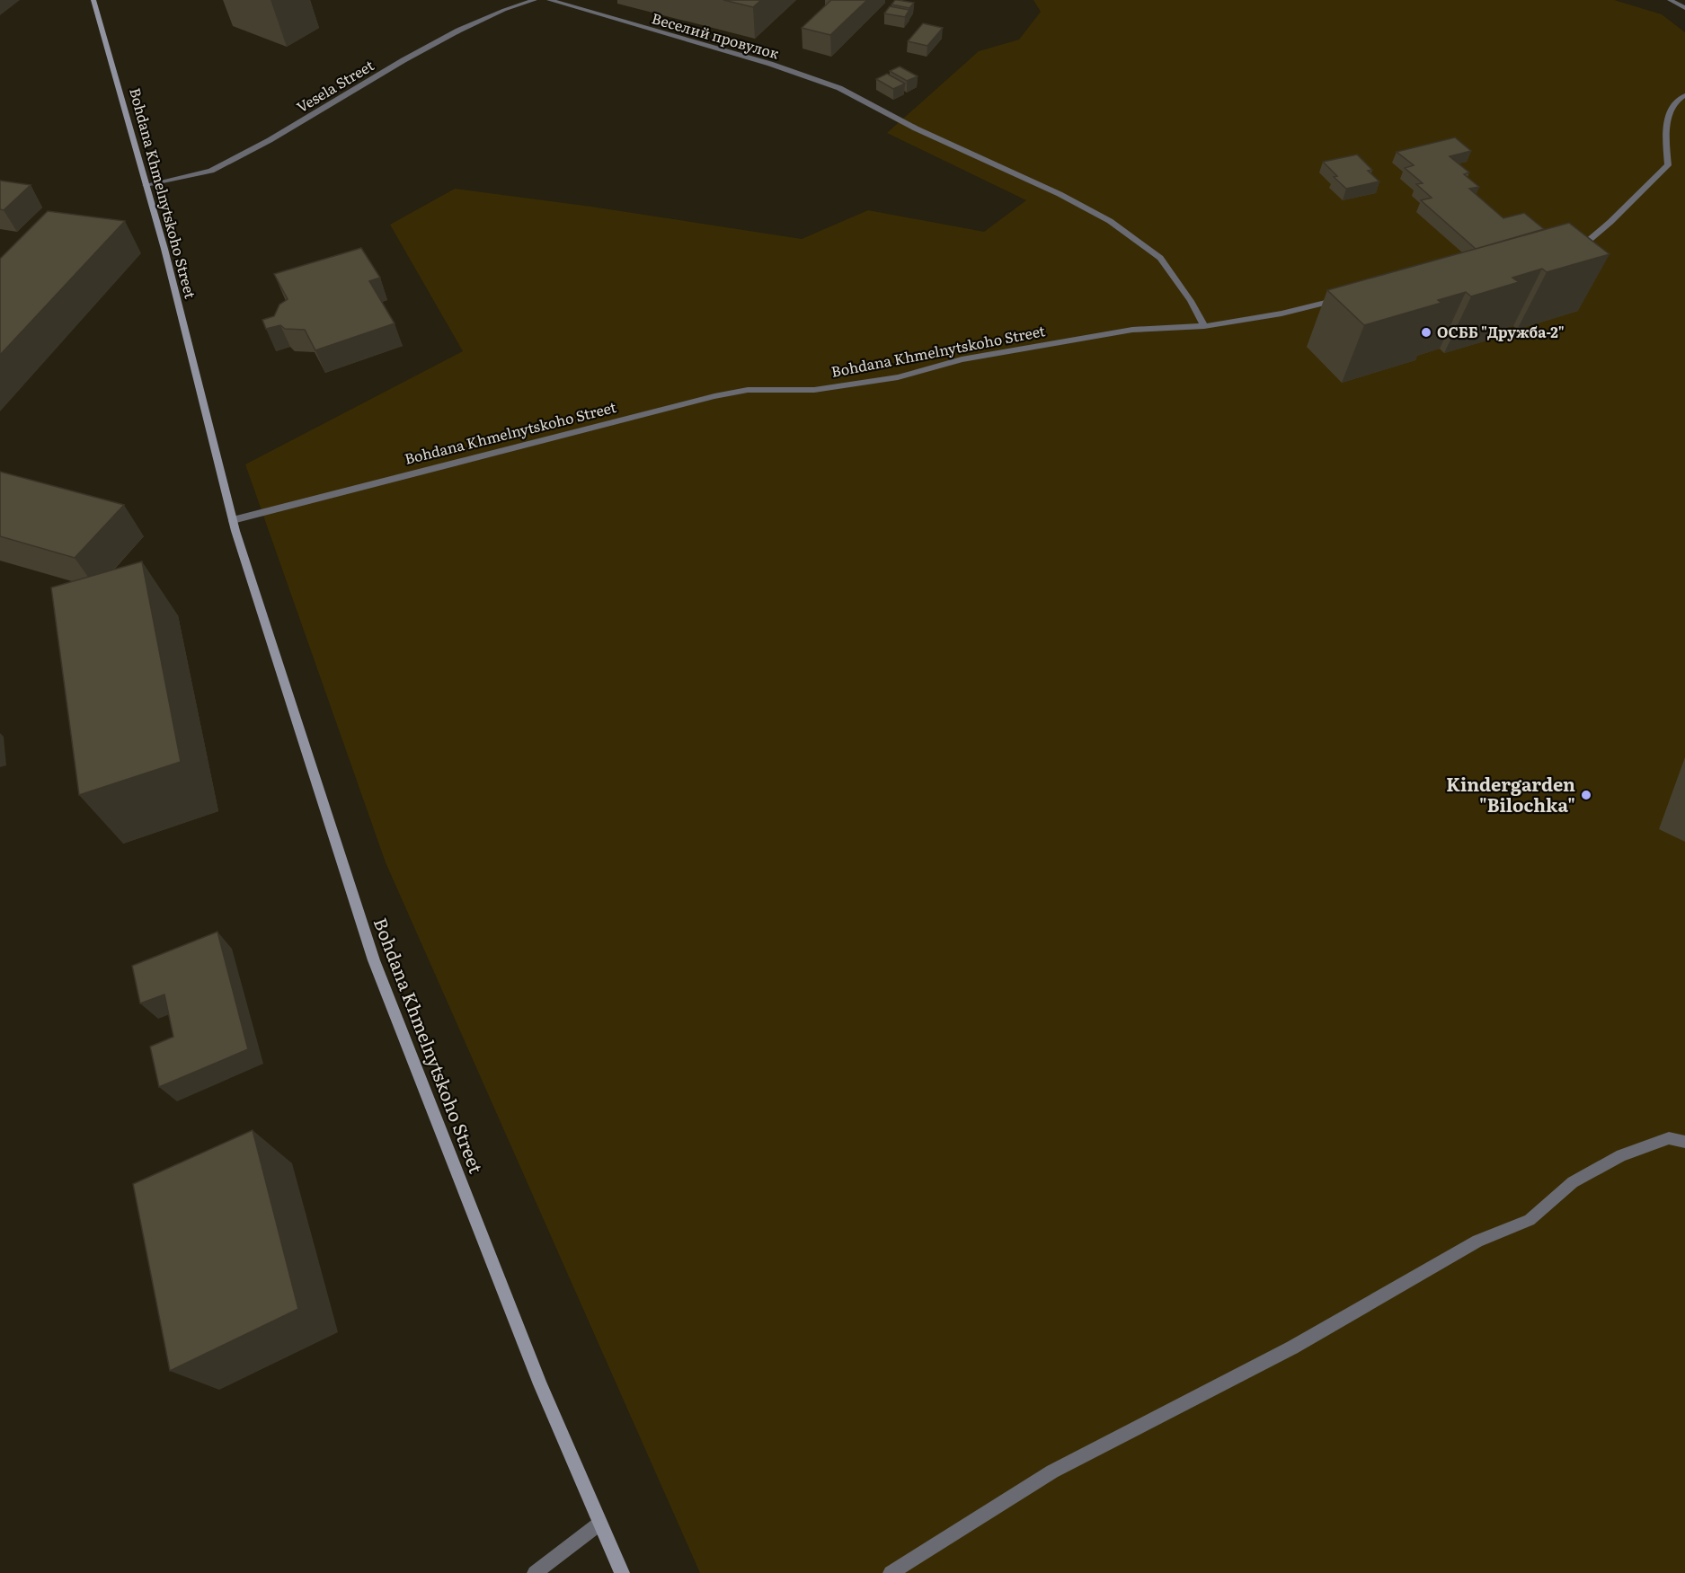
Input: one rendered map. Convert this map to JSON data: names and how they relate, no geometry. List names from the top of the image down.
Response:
{
  "streets": {
    "street": ["Веселий провулок", "Vesela Street", "Bohdana Khmelnytskoho Street"]
  },
  "crossings": [
    ["Веселий провулок", "Bohdana Khmelnytskoho Street"],
    ["Vesela Street", "Bohdana Khmelnytskoho Street"]
  ],
  "places": ["ОСББ \"Дружба-2\"", "Kindergarden \"Bilochka\""]
}
